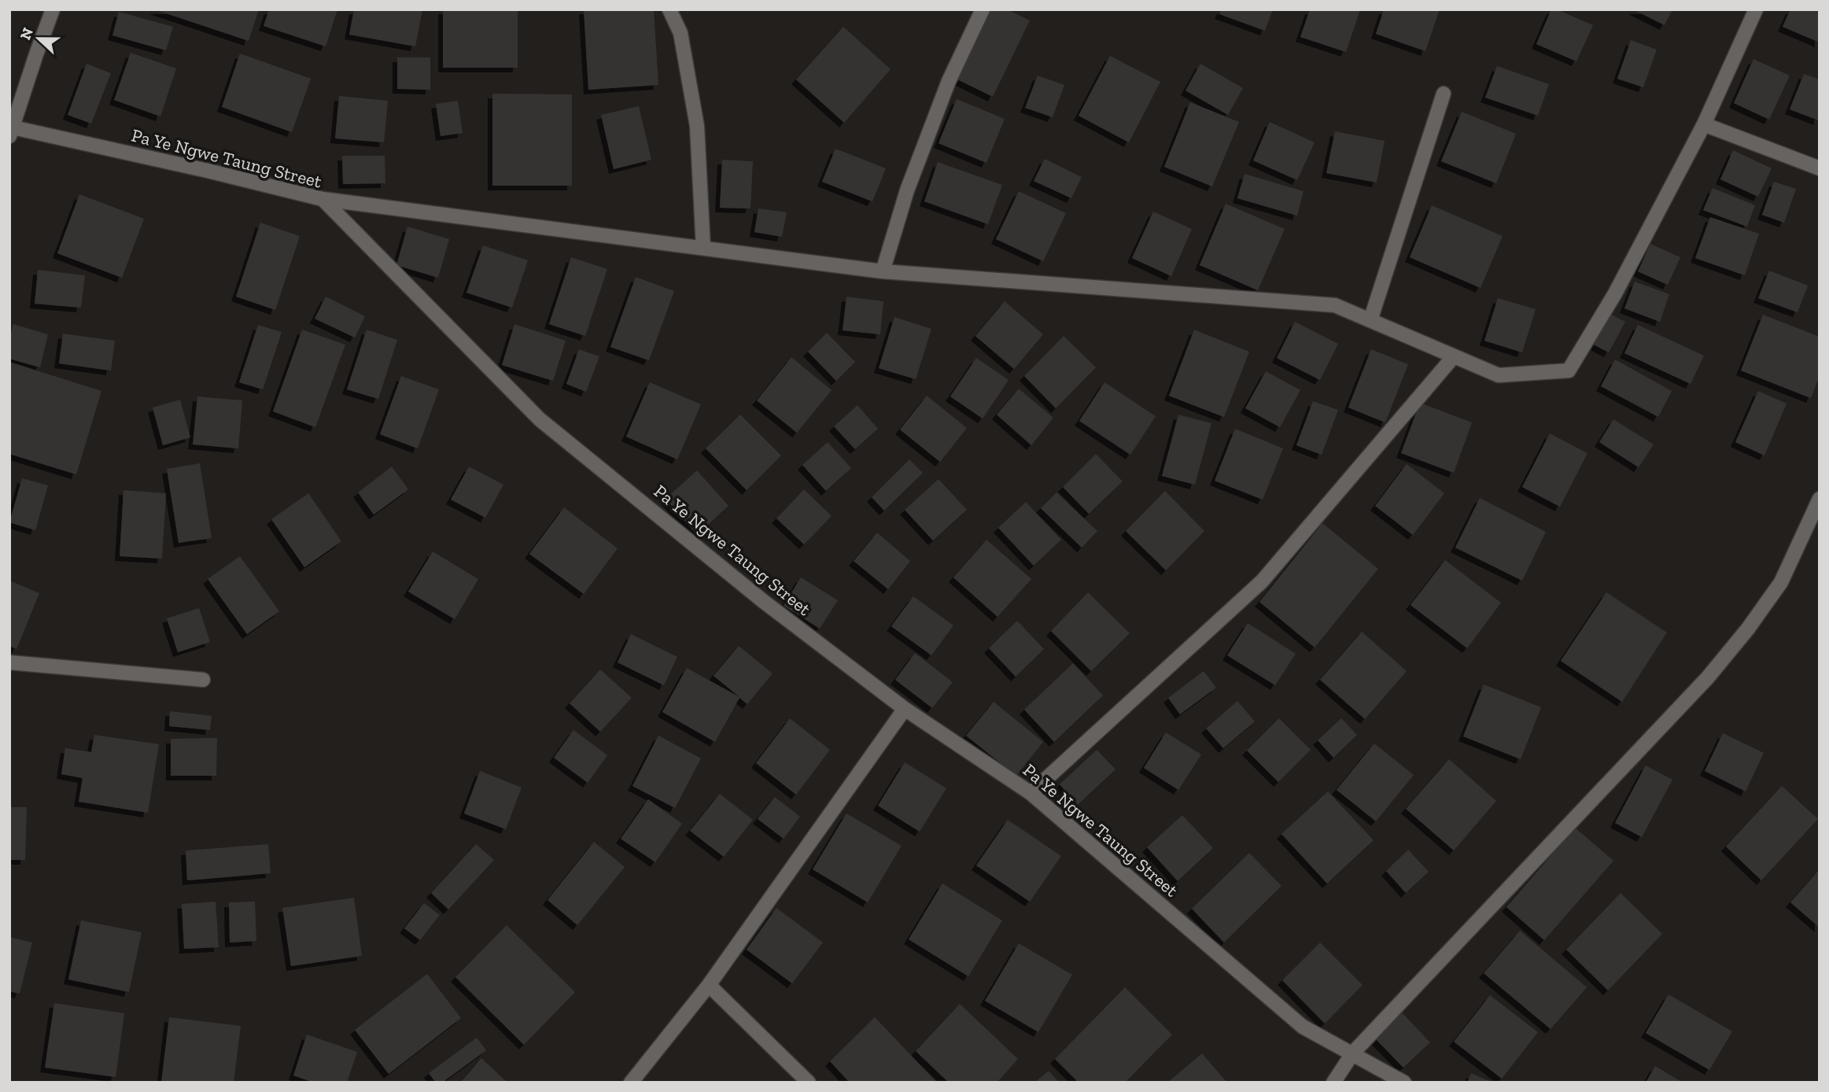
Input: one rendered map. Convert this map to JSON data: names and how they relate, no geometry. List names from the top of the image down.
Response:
{
  "streets": {
    "street": ["Pa Ye Ngwe Taung Street"]
  },
  "north": "left"
}
